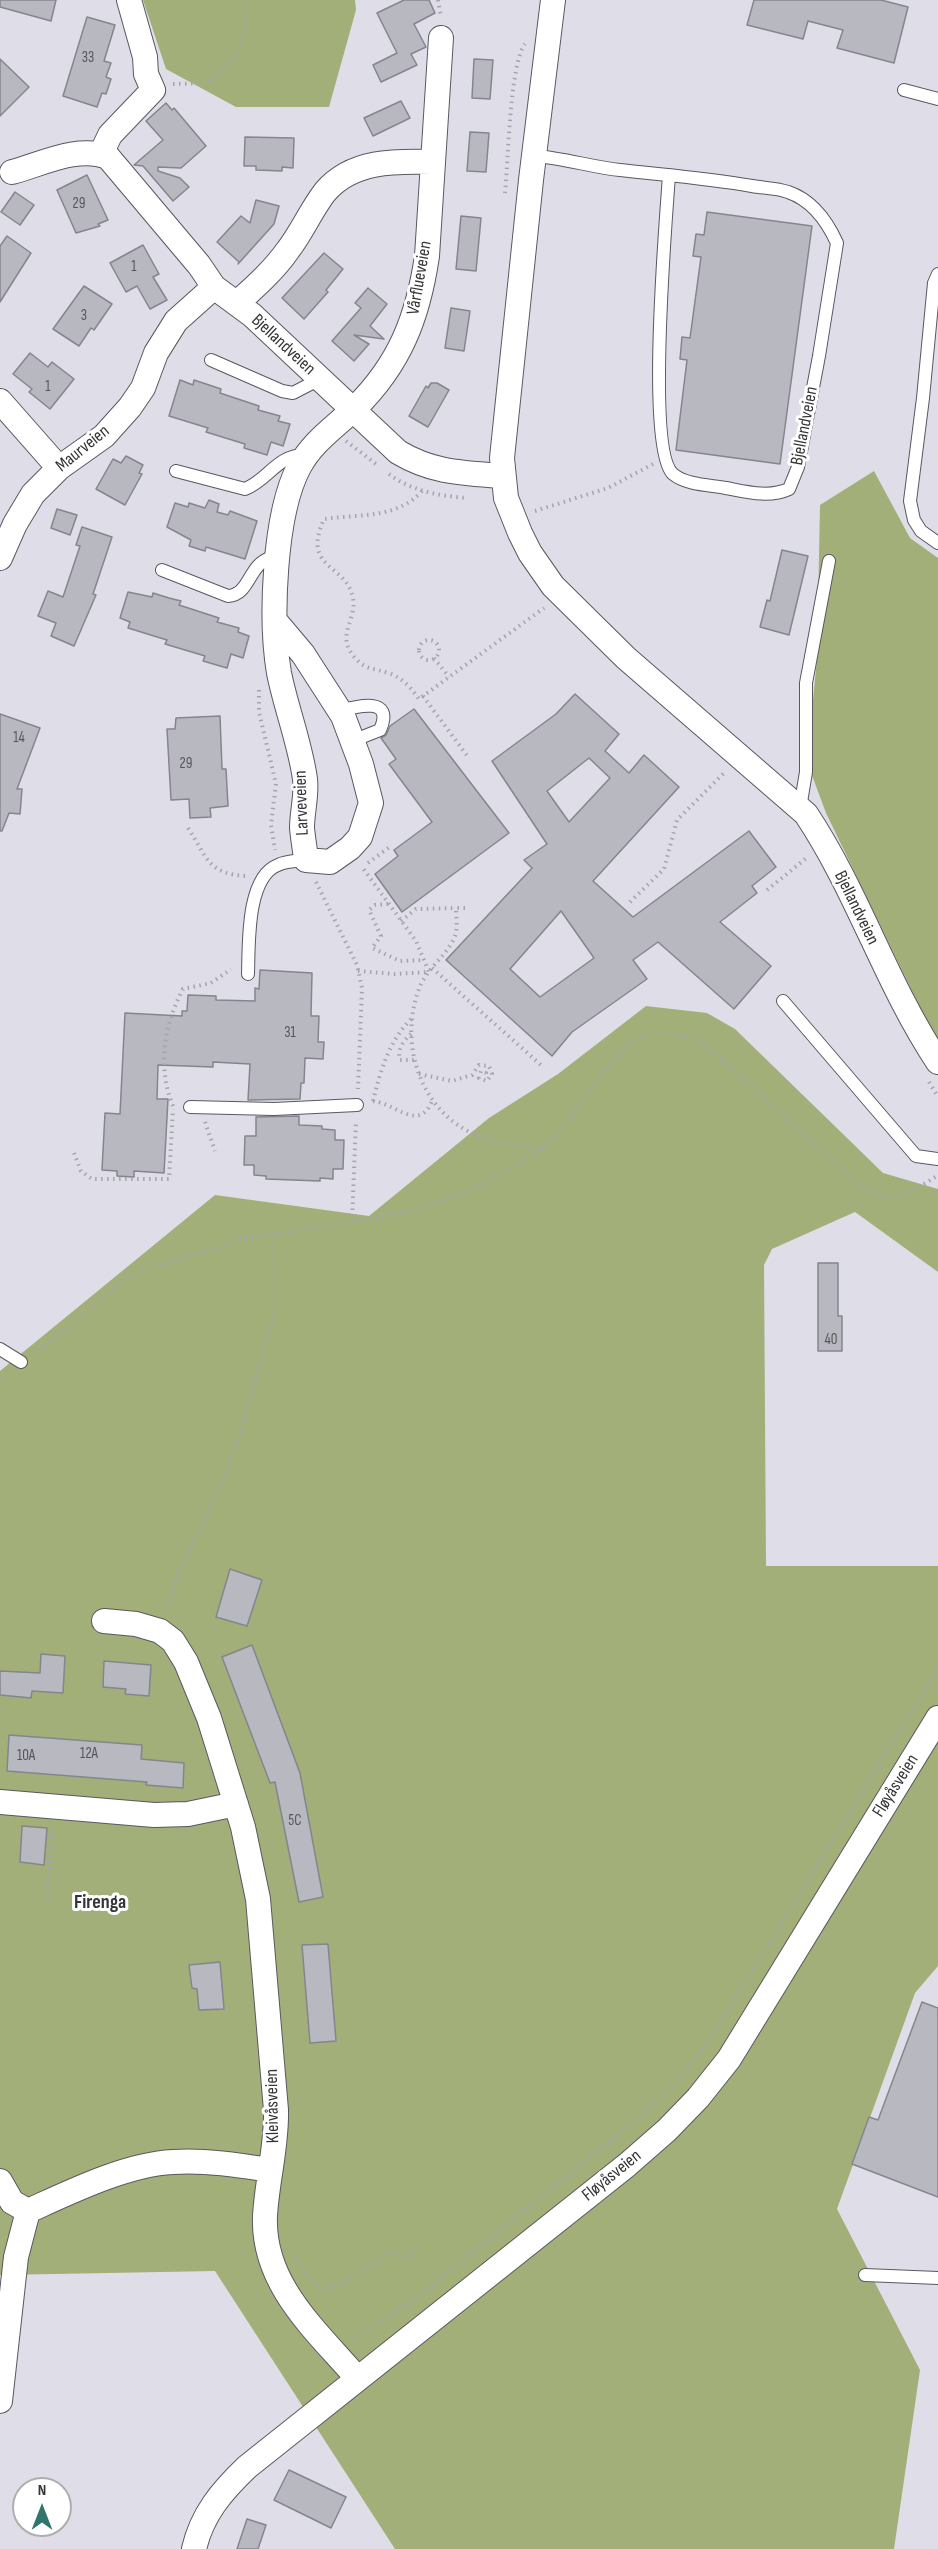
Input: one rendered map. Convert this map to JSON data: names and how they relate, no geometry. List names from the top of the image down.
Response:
{
  "streets": {
    "street": [
      "Vårflueveien",
      "Bjellandveien",
      "Maurveien",
      "Larveveien",
      "Fløyåsveien",
      "Kleivåsveien"
    ]
  },
  "crossings": [
    ["Vårflueveien", "Bjellandveien"],
    ["Vårflueveien", "Larveveien"],
    ["Bjellandveien", "Maurveien"],
    ["Bjellandveien", "Larveveien"],
    ["Fløyåsveien", "Kleivåsveien"]
  ],
  "districts": ["Firenga"],
  "house_numbers": [
    "33",
    "29",
    "1",
    "3",
    "1",
    "14",
    "29",
    "31",
    "40",
    "12A",
    "10A",
    "5C"
  ],
  "north": "top"
}
